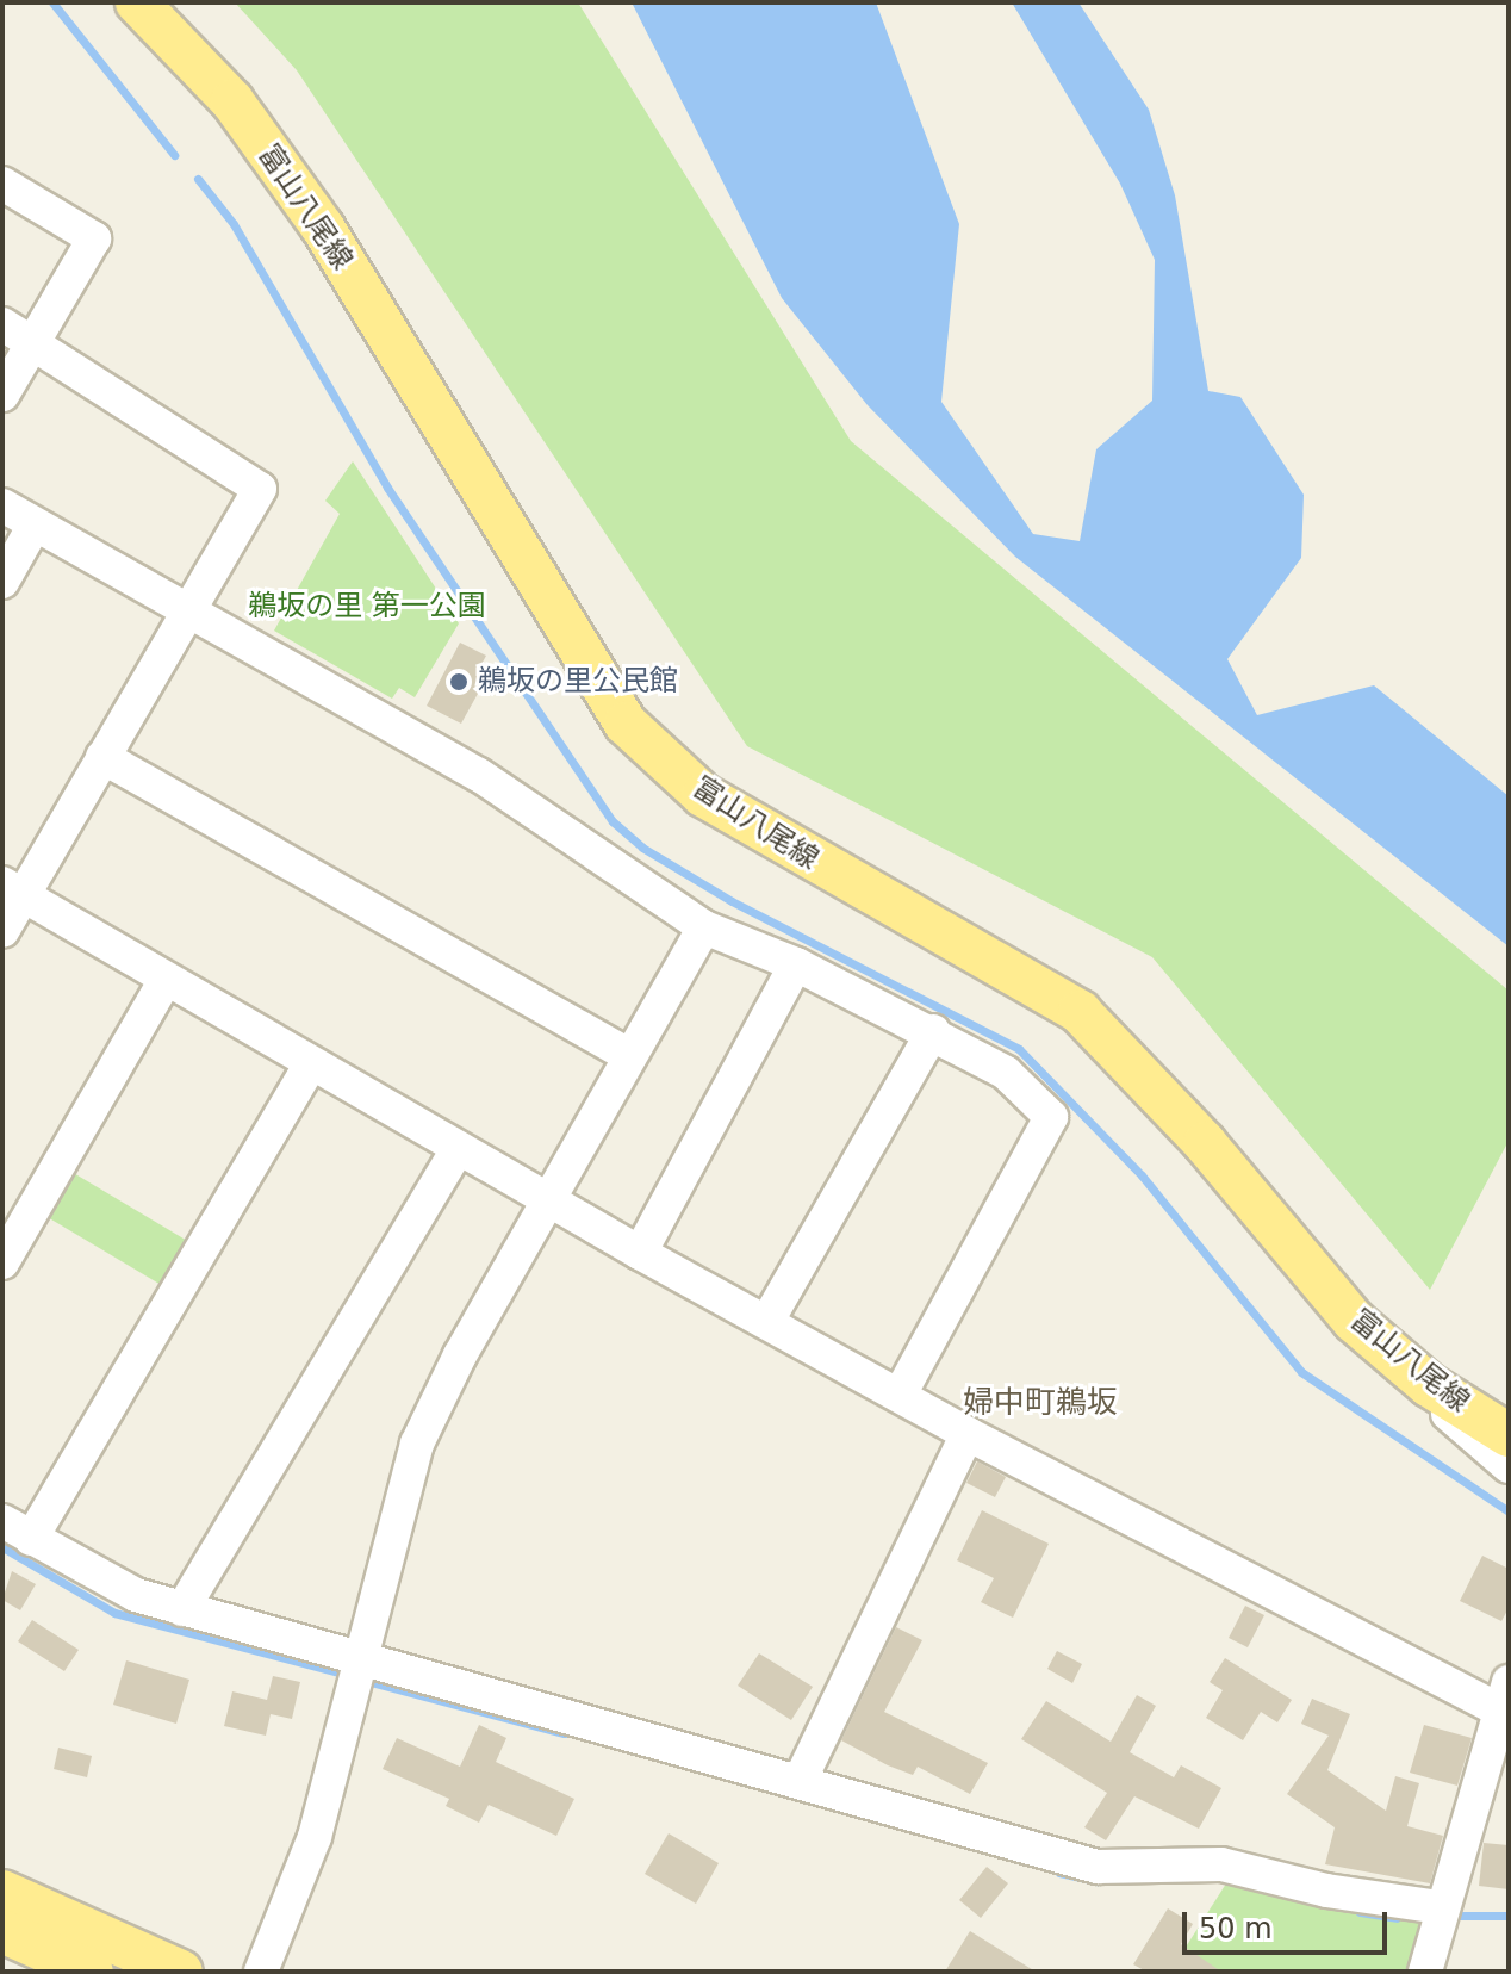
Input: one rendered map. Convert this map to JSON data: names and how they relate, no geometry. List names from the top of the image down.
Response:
{
  "streets": {
    "main road": ["富山八尾線"]
  },
  "districts": ["婦中町鵜坂"],
  "parks": ["鵜坂の里 第一公園"],
  "places": ["鵜坂の里公民館"],
  "scale_bar": "50 m"
}
